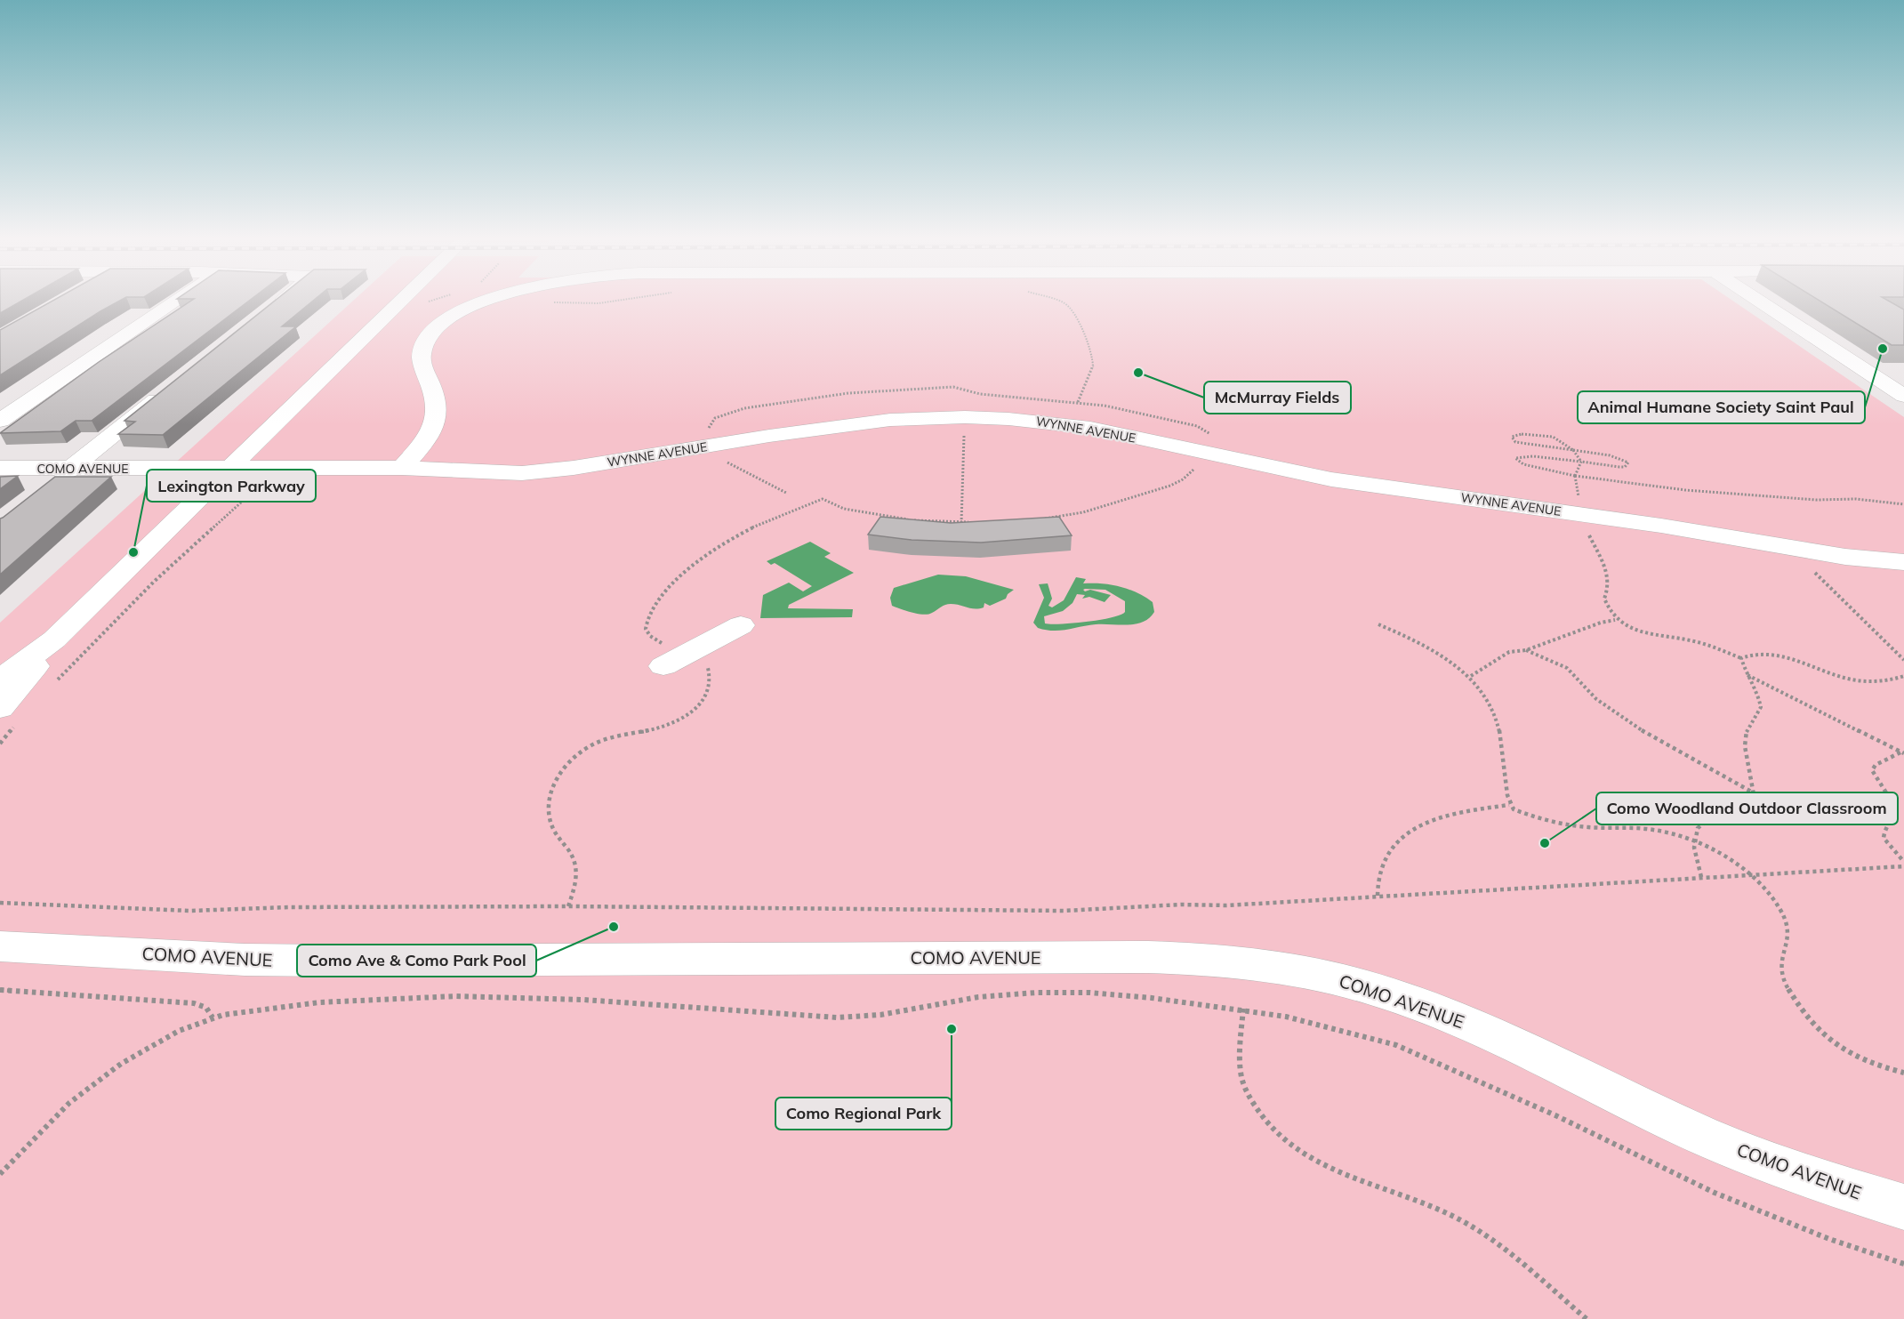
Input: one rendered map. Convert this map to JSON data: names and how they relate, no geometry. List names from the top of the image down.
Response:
{
  "streets": {
    "street": ["WYNNE AVENUE", "COMO AVENUE"]
  },
  "crossings": [
    ["WYNNE AVENUE", "COMO AVENUE"]
  ],
  "places": [
    "Animal Humane Society Saint Paul",
    "McMurray Fields",
    "Lexington Parkway",
    "Como Woodland Outdoor Classroom",
    "Como Ave & Como Park Pool",
    "Como Regional Park"
  ]
}
